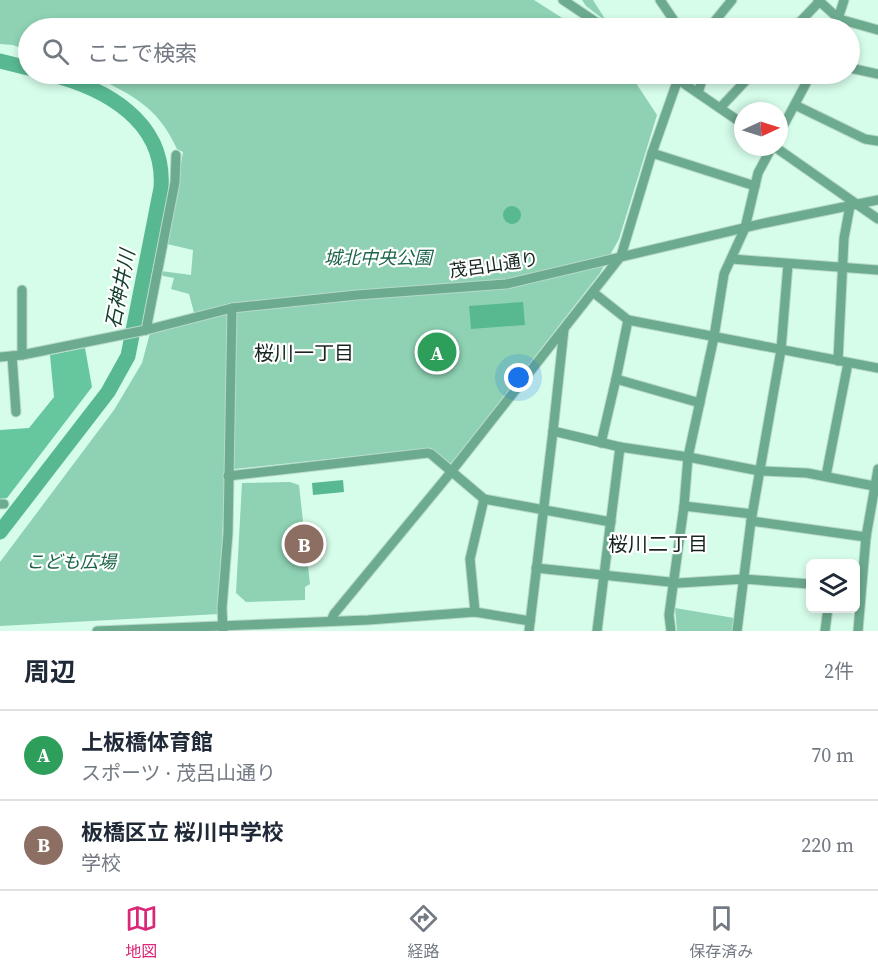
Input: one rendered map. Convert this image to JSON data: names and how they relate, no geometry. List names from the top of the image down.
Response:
{
  "streets": {
    "street": ["茂呂山通り"]
  },
  "districts": ["桜川一丁目", "桜川二丁目"],
  "water": ["石神井川"],
  "parks": ["城北中央公園", "こども広場"],
  "north": "right",
  "page": {
    "search": "ここで検索",
    "pins": ["A", "B"],
    "heading": ["周辺", "2件"],
    "list": [
      {
        "mark": "A",
        "name": "上板橋体育館",
        "note": "スポーツ · 茂呂山通り",
        "value": "70 m"
      },
      {
        "mark": "B",
        "name": "板橋区立 桜川中学校",
        "note": "学校",
        "value": "220 m"
      }
    ],
    "nav": ["地図", "経路", "保存済み"]
  }
}
